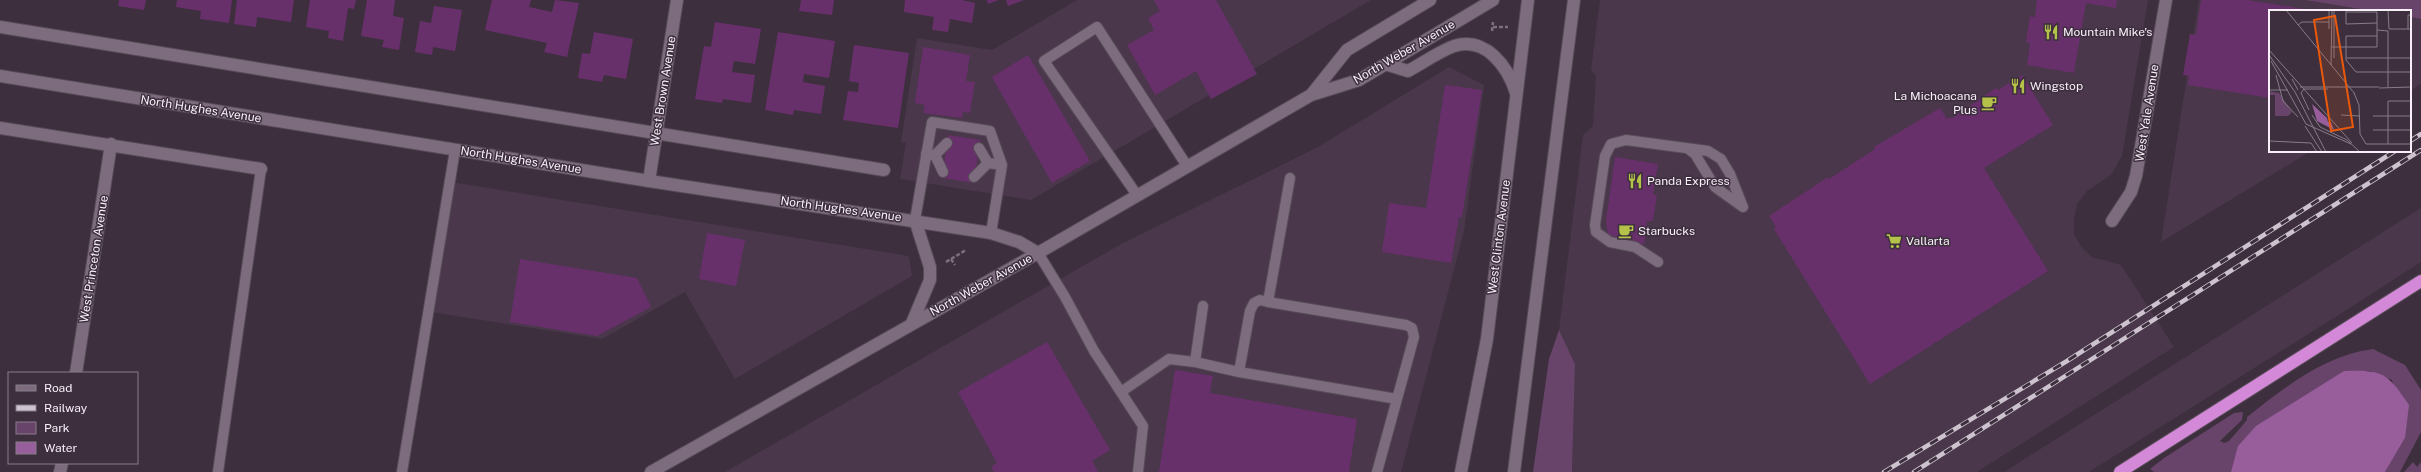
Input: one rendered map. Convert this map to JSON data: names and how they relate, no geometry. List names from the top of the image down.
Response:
{
  "streets": {
    "street": [
      "North Weber Avenue",
      "West Brown Avenue",
      "North Hughes Avenue",
      "West Yale Avenue",
      "West Clinton Avenue",
      "West Princeton Avenue"
    ]
  },
  "crossings": [
    ["North Weber Avenue", "North Hughes Avenue"],
    ["West Brown Avenue", "North Hughes Avenue"]
  ],
  "places": {
    "restaurant": ["Mountain Mike's", "Wingstop", "Panda Express"],
    "cafe": ["La Michoacana Plus", "Starbucks"],
    "supermarket": ["Vallarta"]
  },
  "legend": [
    "Road",
    "Railway",
    "Park",
    "Water"
  ]
}
